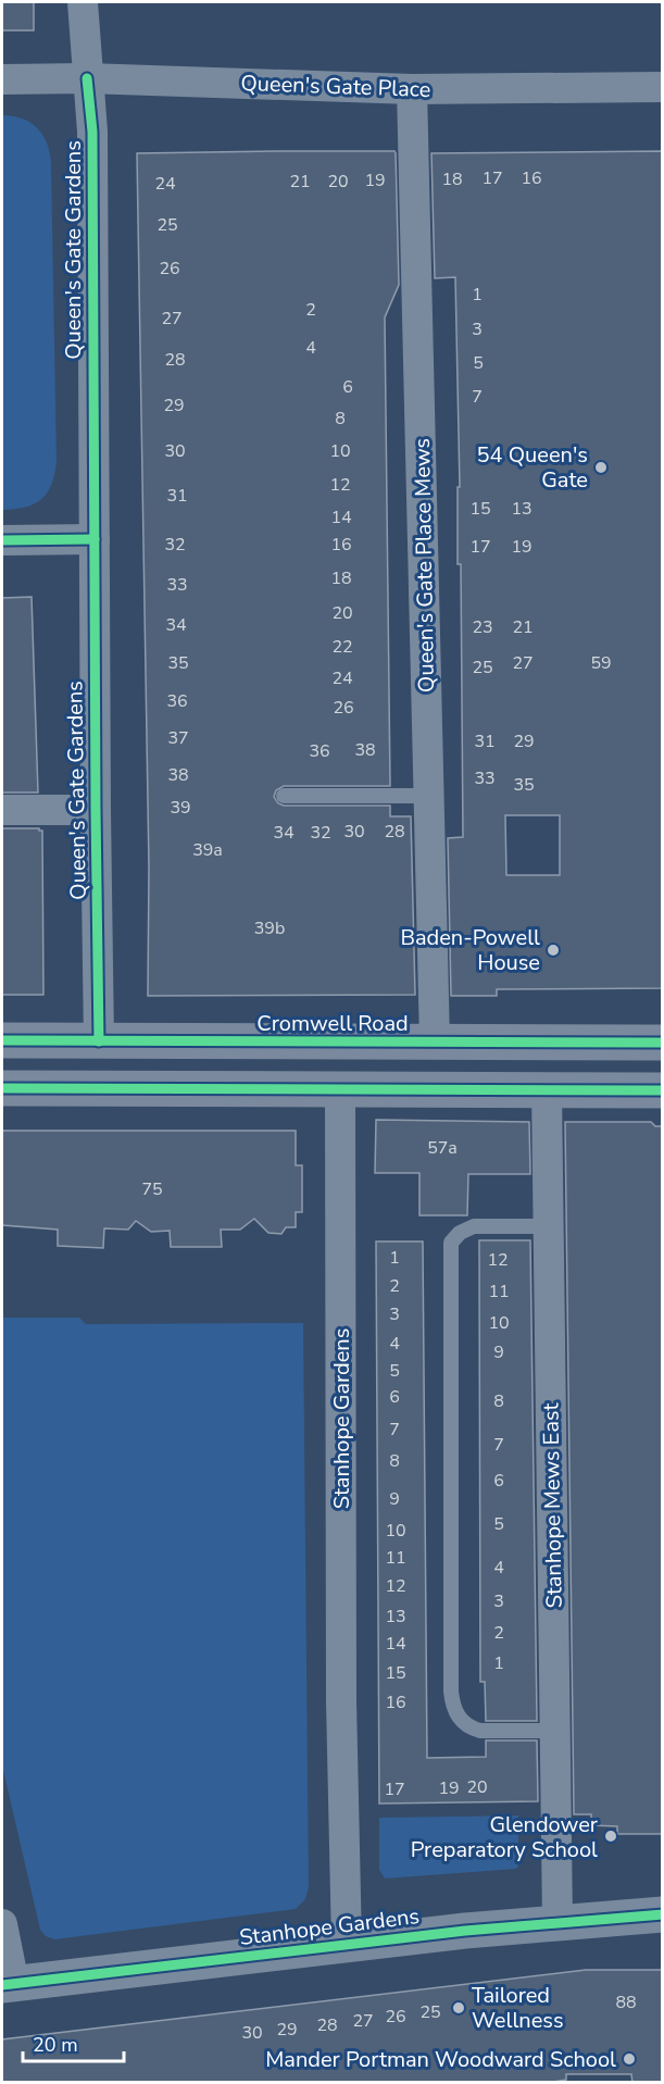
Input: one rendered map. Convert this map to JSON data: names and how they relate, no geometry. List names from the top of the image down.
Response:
{
  "streets": {
    "highway": ["Cromwell Road"],
    "street": [
      "Queen's Gate Place",
      "Queen's Gate Gardens",
      "Queen's Gate Place Mews",
      "Stanhope Gardens",
      "Stanhope Mews East"
    ]
  },
  "crossings": [
    ["Queen's Gate Place", "Queen's Gate Gardens"],
    ["Queen's Gate Place", "Queen's Gate Place Mews"],
    ["Queen's Gate Gardens", "Cromwell Road"],
    ["Queen's Gate Place Mews", "Cromwell Road"],
    ["Stanhope Gardens", "Stanhope Mews East"]
  ],
  "places": [
    "54 Queen's Gate",
    "Baden-Powell House",
    "Glendower Preparatory School",
    "Tailored Wellness",
    "Mander Portman Woodward School"
  ],
  "house_numbers": [
    "17",
    "16",
    "18",
    "19",
    "21",
    "20",
    "24",
    "25",
    "26",
    "1",
    "2",
    "27",
    "3",
    "4",
    "28",
    "5",
    "6",
    "7",
    "29",
    "8",
    "30",
    "10",
    "12",
    "31",
    "15",
    "13",
    "14",
    "32",
    "16",
    "17",
    "19",
    "18",
    "33",
    "20",
    "34",
    "23",
    "21",
    "22",
    "35",
    "27",
    "59",
    "25",
    "24",
    "36",
    "26",
    "37",
    "31",
    "29",
    "38",
    "36",
    "38",
    "33",
    "35",
    "39",
    "30",
    "28",
    "34",
    "32",
    "39a",
    "39b",
    "57a",
    "75",
    "1",
    "12",
    "2",
    "11",
    "3",
    "10",
    "4",
    "9",
    "5",
    "6",
    "8",
    "7",
    "7",
    "8",
    "6",
    "9",
    "5",
    "10",
    "11",
    "4",
    "12",
    "3",
    "13",
    "2",
    "14",
    "1",
    "15",
    "16",
    "20",
    "19",
    "17",
    "88",
    "25",
    "26",
    "27",
    "28",
    "29",
    "30"
  ],
  "scale_bar": "20 m"
}
